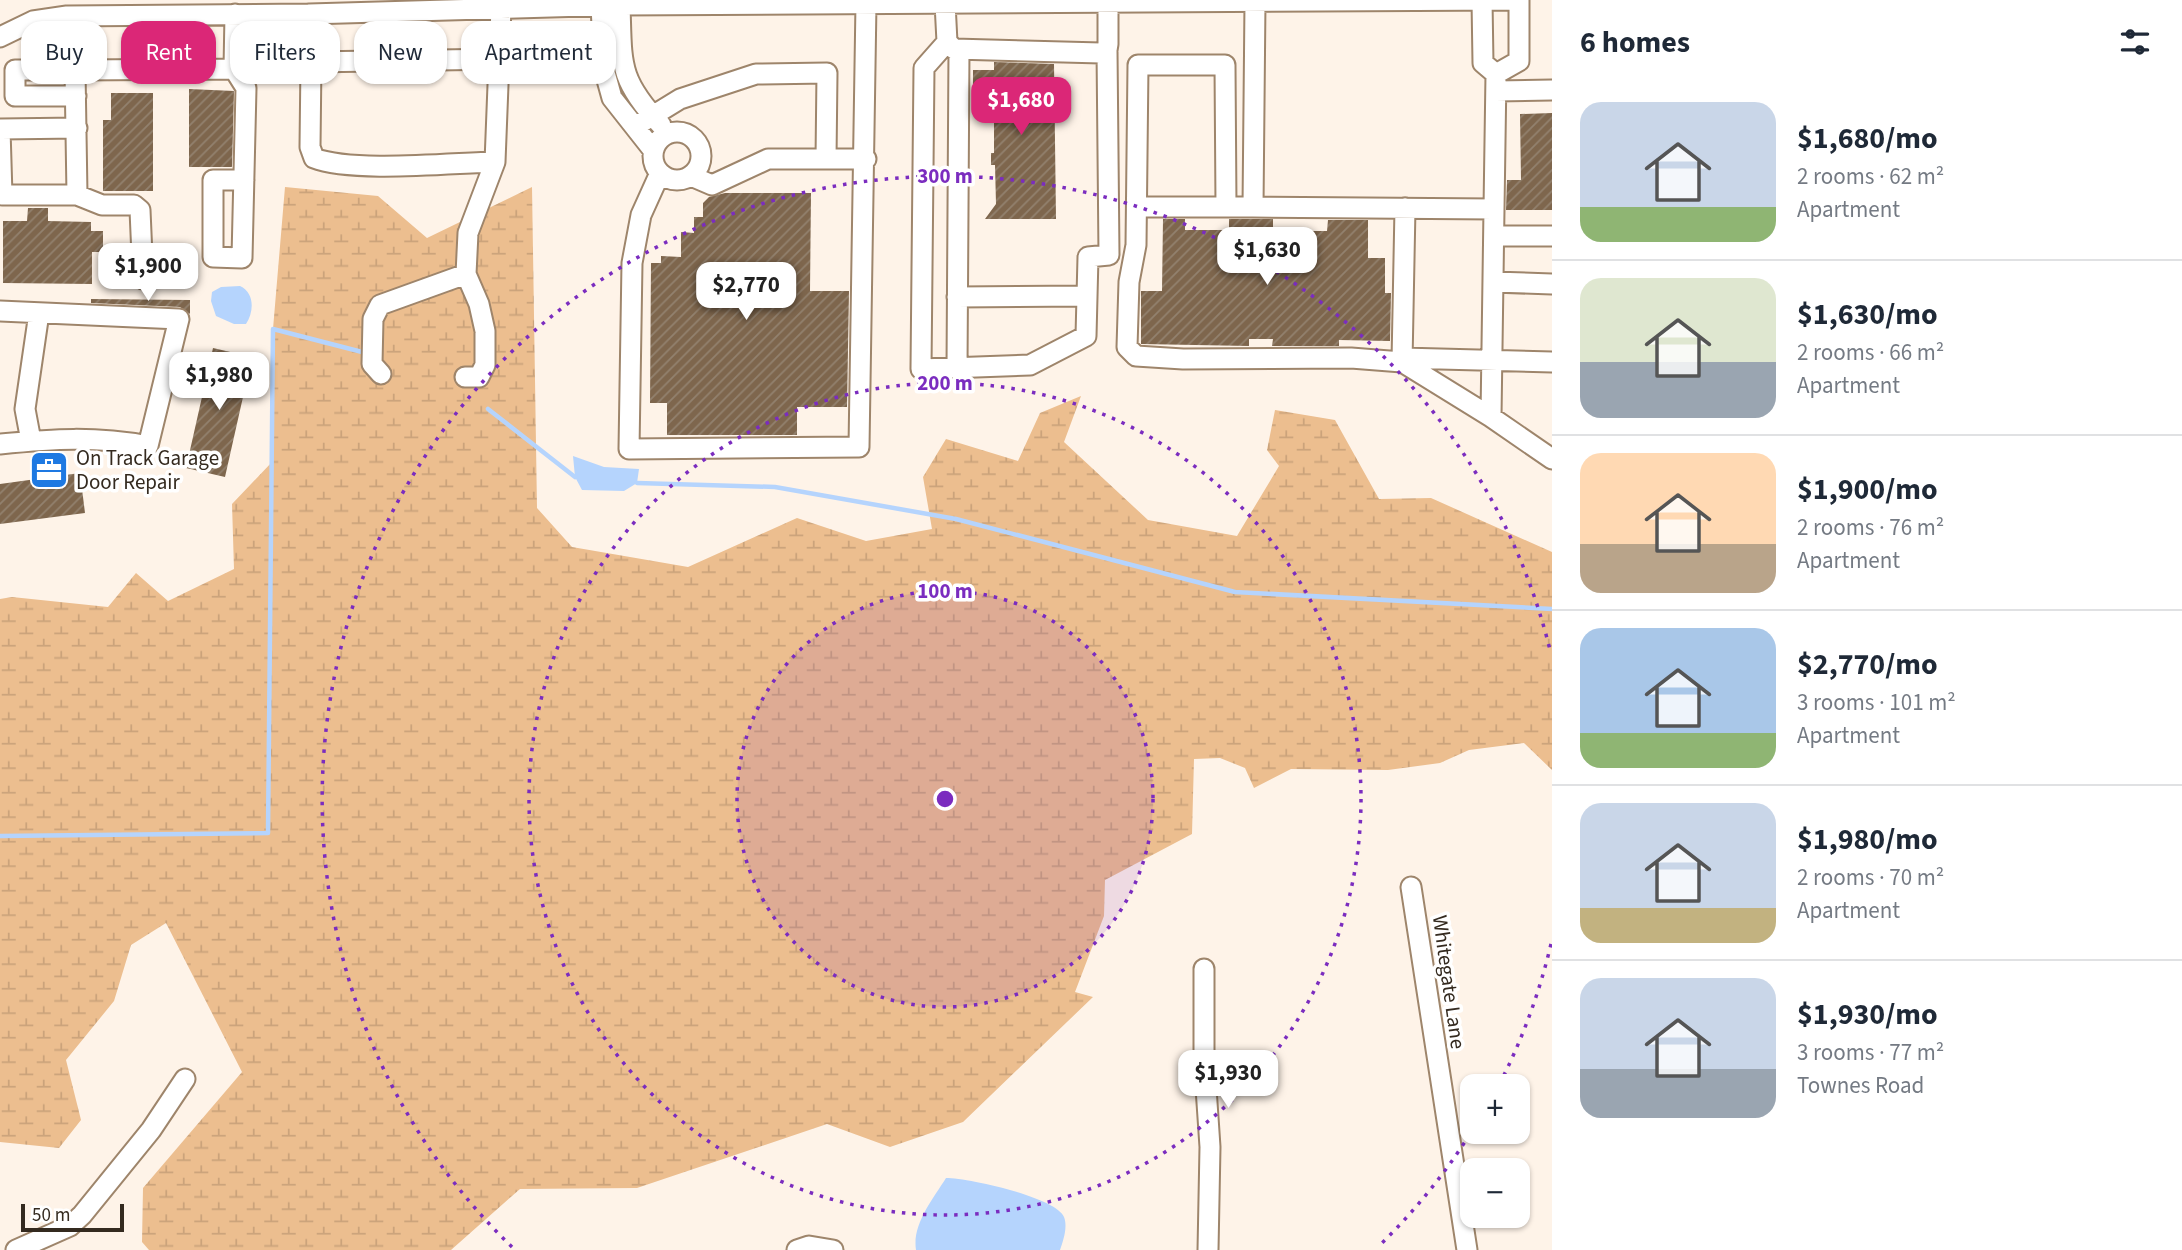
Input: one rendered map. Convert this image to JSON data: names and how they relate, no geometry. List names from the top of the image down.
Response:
{
  "streets": {
    "street": ["Whitegate Lane"]
  },
  "places": {
    "office": ["On Track Garage Door Repair"]
  },
  "scale_bar": "50 m",
  "page": {
    "heading": "6 homes",
    "chip": [
      "Buy",
      "Rent",
      "Filters",
      "New",
      "Apartment"
    ],
    "price": [
      "$1,680",
      "$1,630",
      "$1,900",
      "$2,770",
      "$1,980",
      "$1,930"
    ],
    "list": [
      {
        "name": "$1,680/mo",
        "note": "2 rooms · 62 m² · Apartment"
      },
      {
        "name": "$1,630/mo",
        "note": "2 rooms · 66 m² · Apartment"
      },
      {
        "name": "$1,900/mo",
        "note": "2 rooms · 76 m² · Apartment"
      },
      {
        "name": "$2,770/mo",
        "note": "3 rooms · 101 m² · Apartment"
      },
      {
        "name": "$1,980/mo",
        "note": "2 rooms · 70 m² · Apartment"
      },
      {
        "name": "$1,930/mo",
        "note": "3 rooms · 77 m² · Townes Road"
      }
    ],
    "map_buttons": ["+", "−"],
    "scale": "50 m"
  },
  "rings": ["300 m", "200 m", "100 m"]
}
